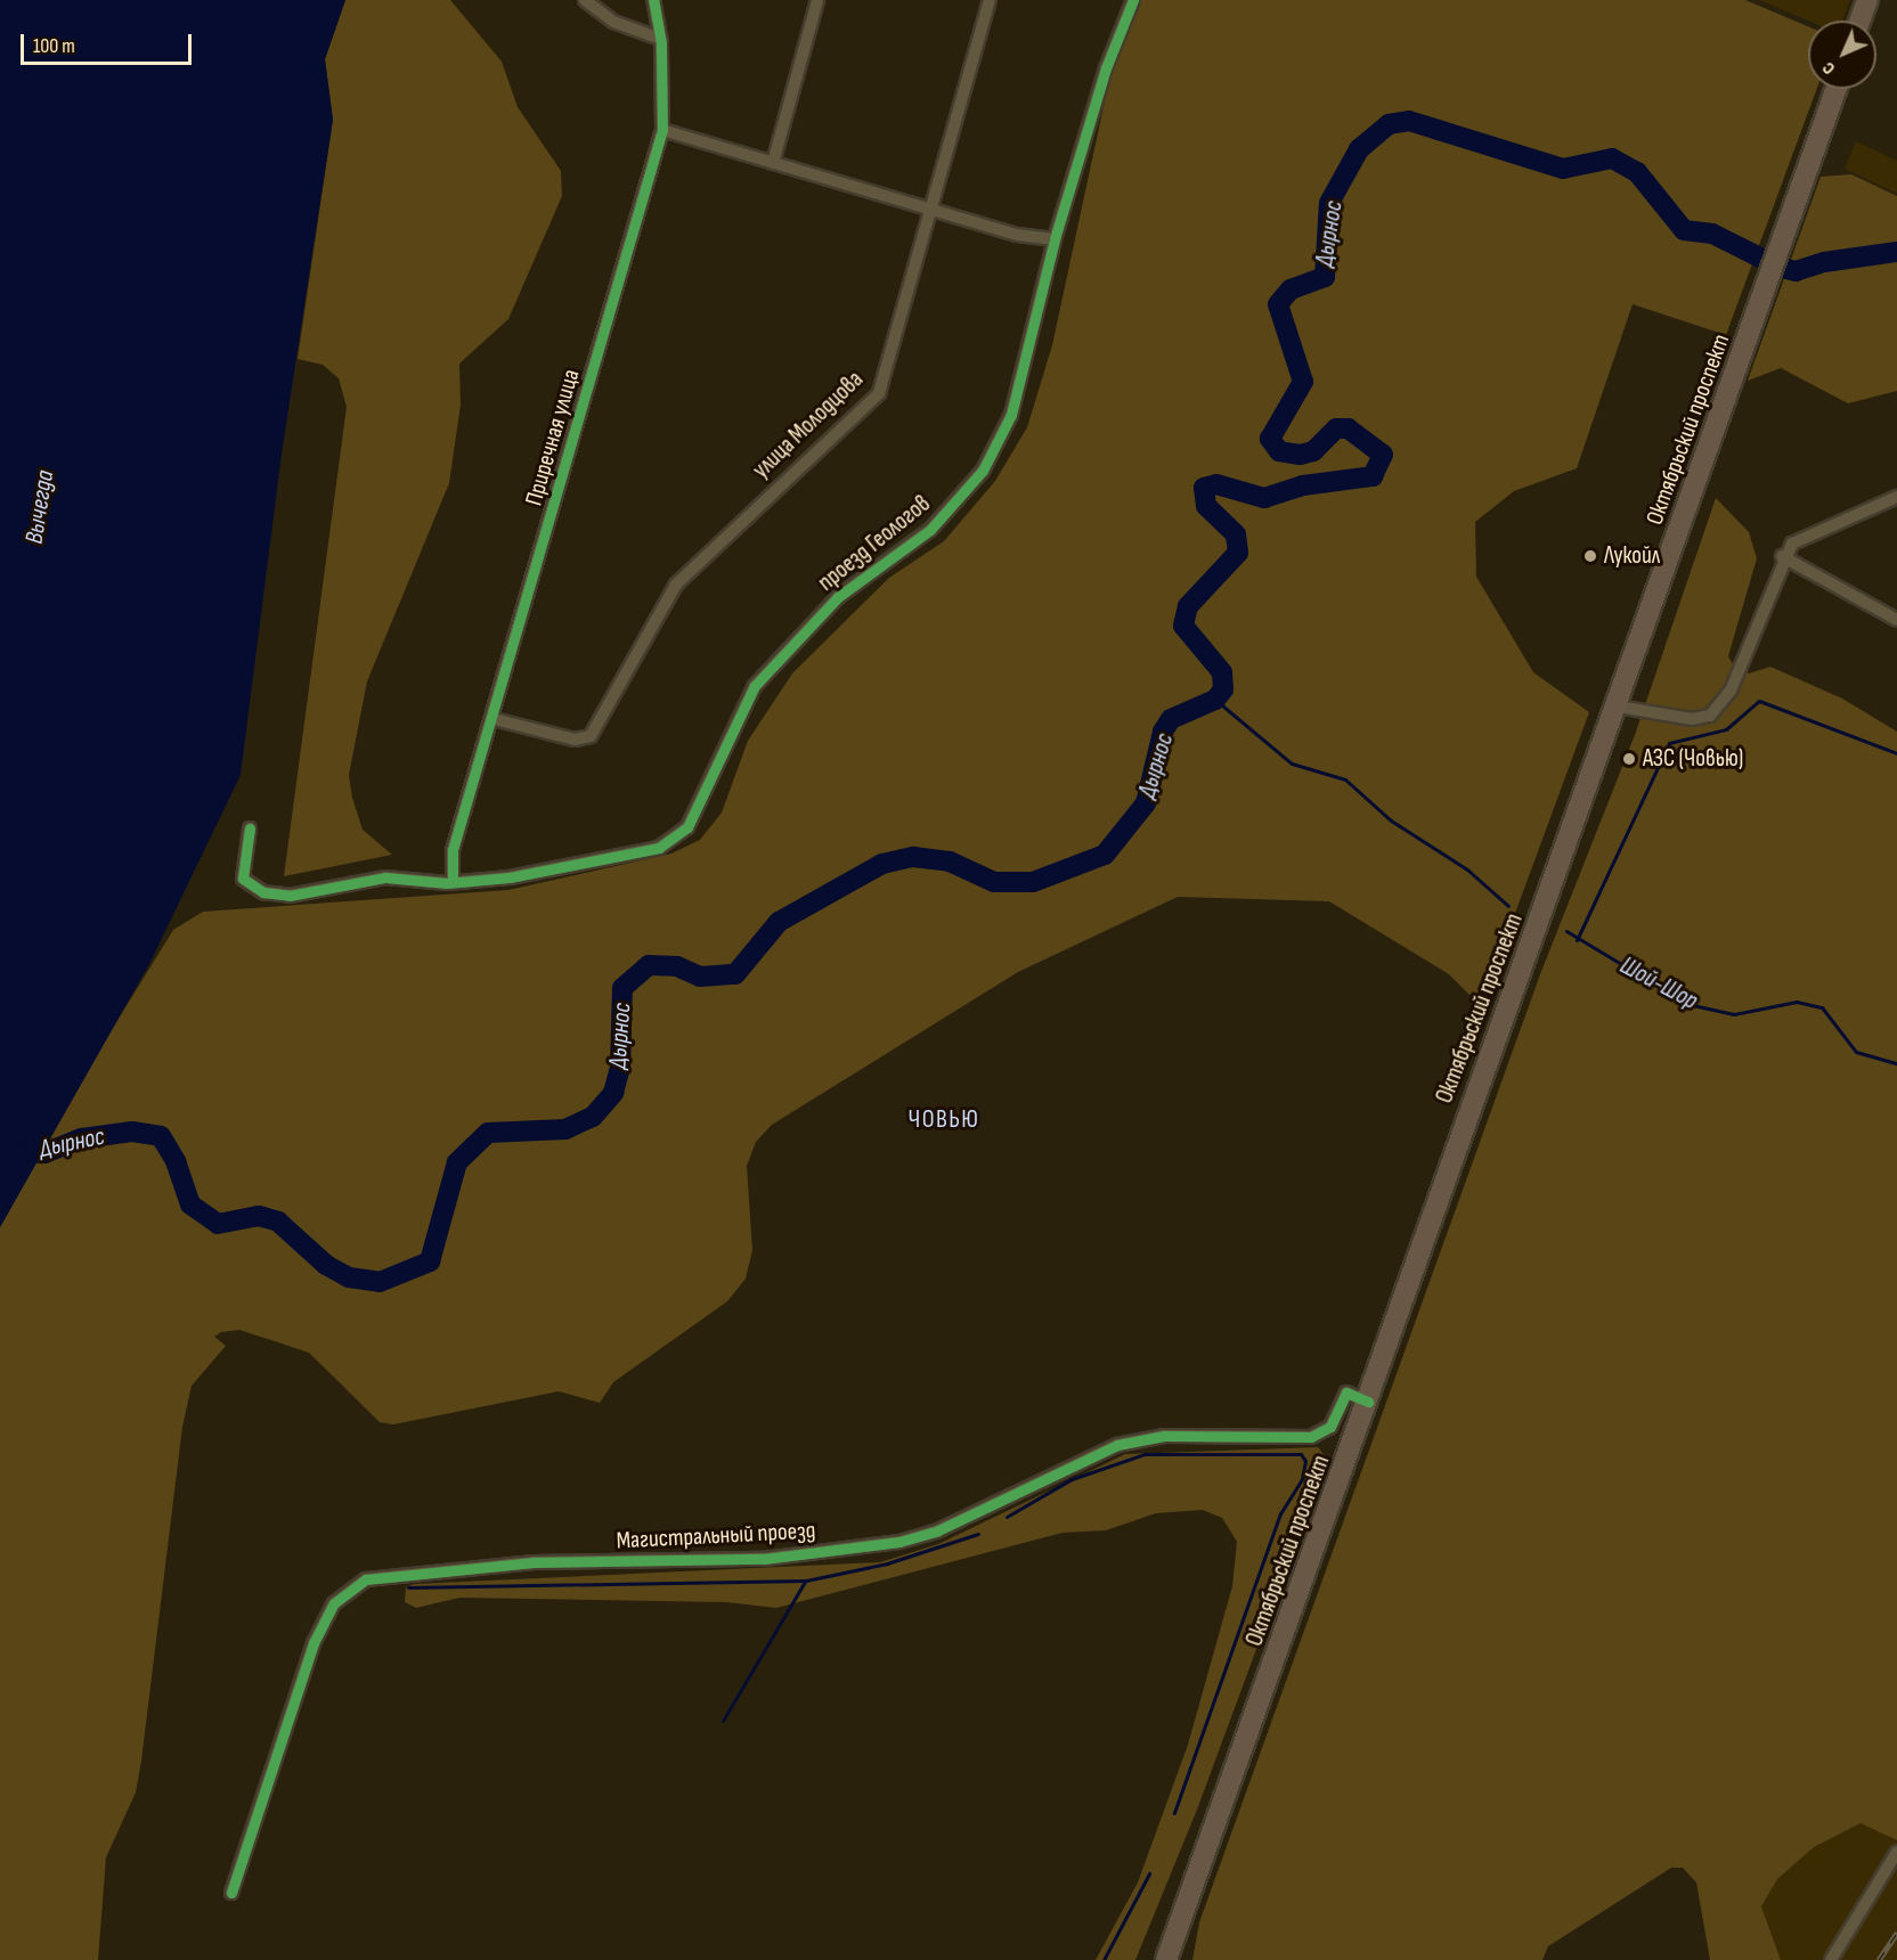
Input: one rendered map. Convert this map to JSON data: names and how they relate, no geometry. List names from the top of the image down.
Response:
{
  "streets": {
    "main road": ["Октябрьский проспект"],
    "street": [
      "улица Молодцова",
      "Приречная улица",
      "проезд Геологов",
      "Магистральный проезд"
    ]
  },
  "crossings": [
    ["улица Молодцова", "Приречная улица"],
    ["Октябрьский проспект", "Магистральный проезд"],
    ["Приречная улица", "проезд Геологов"]
  ],
  "districts": ["ЧОВЬЮ"],
  "water": ["Дырнос", "Вычегда", "Шой-Шор"],
  "places": ["Лукойл", "АЗС (Човью)"],
  "scale_bar": "100 m",
  "north": "bottom left"
}
